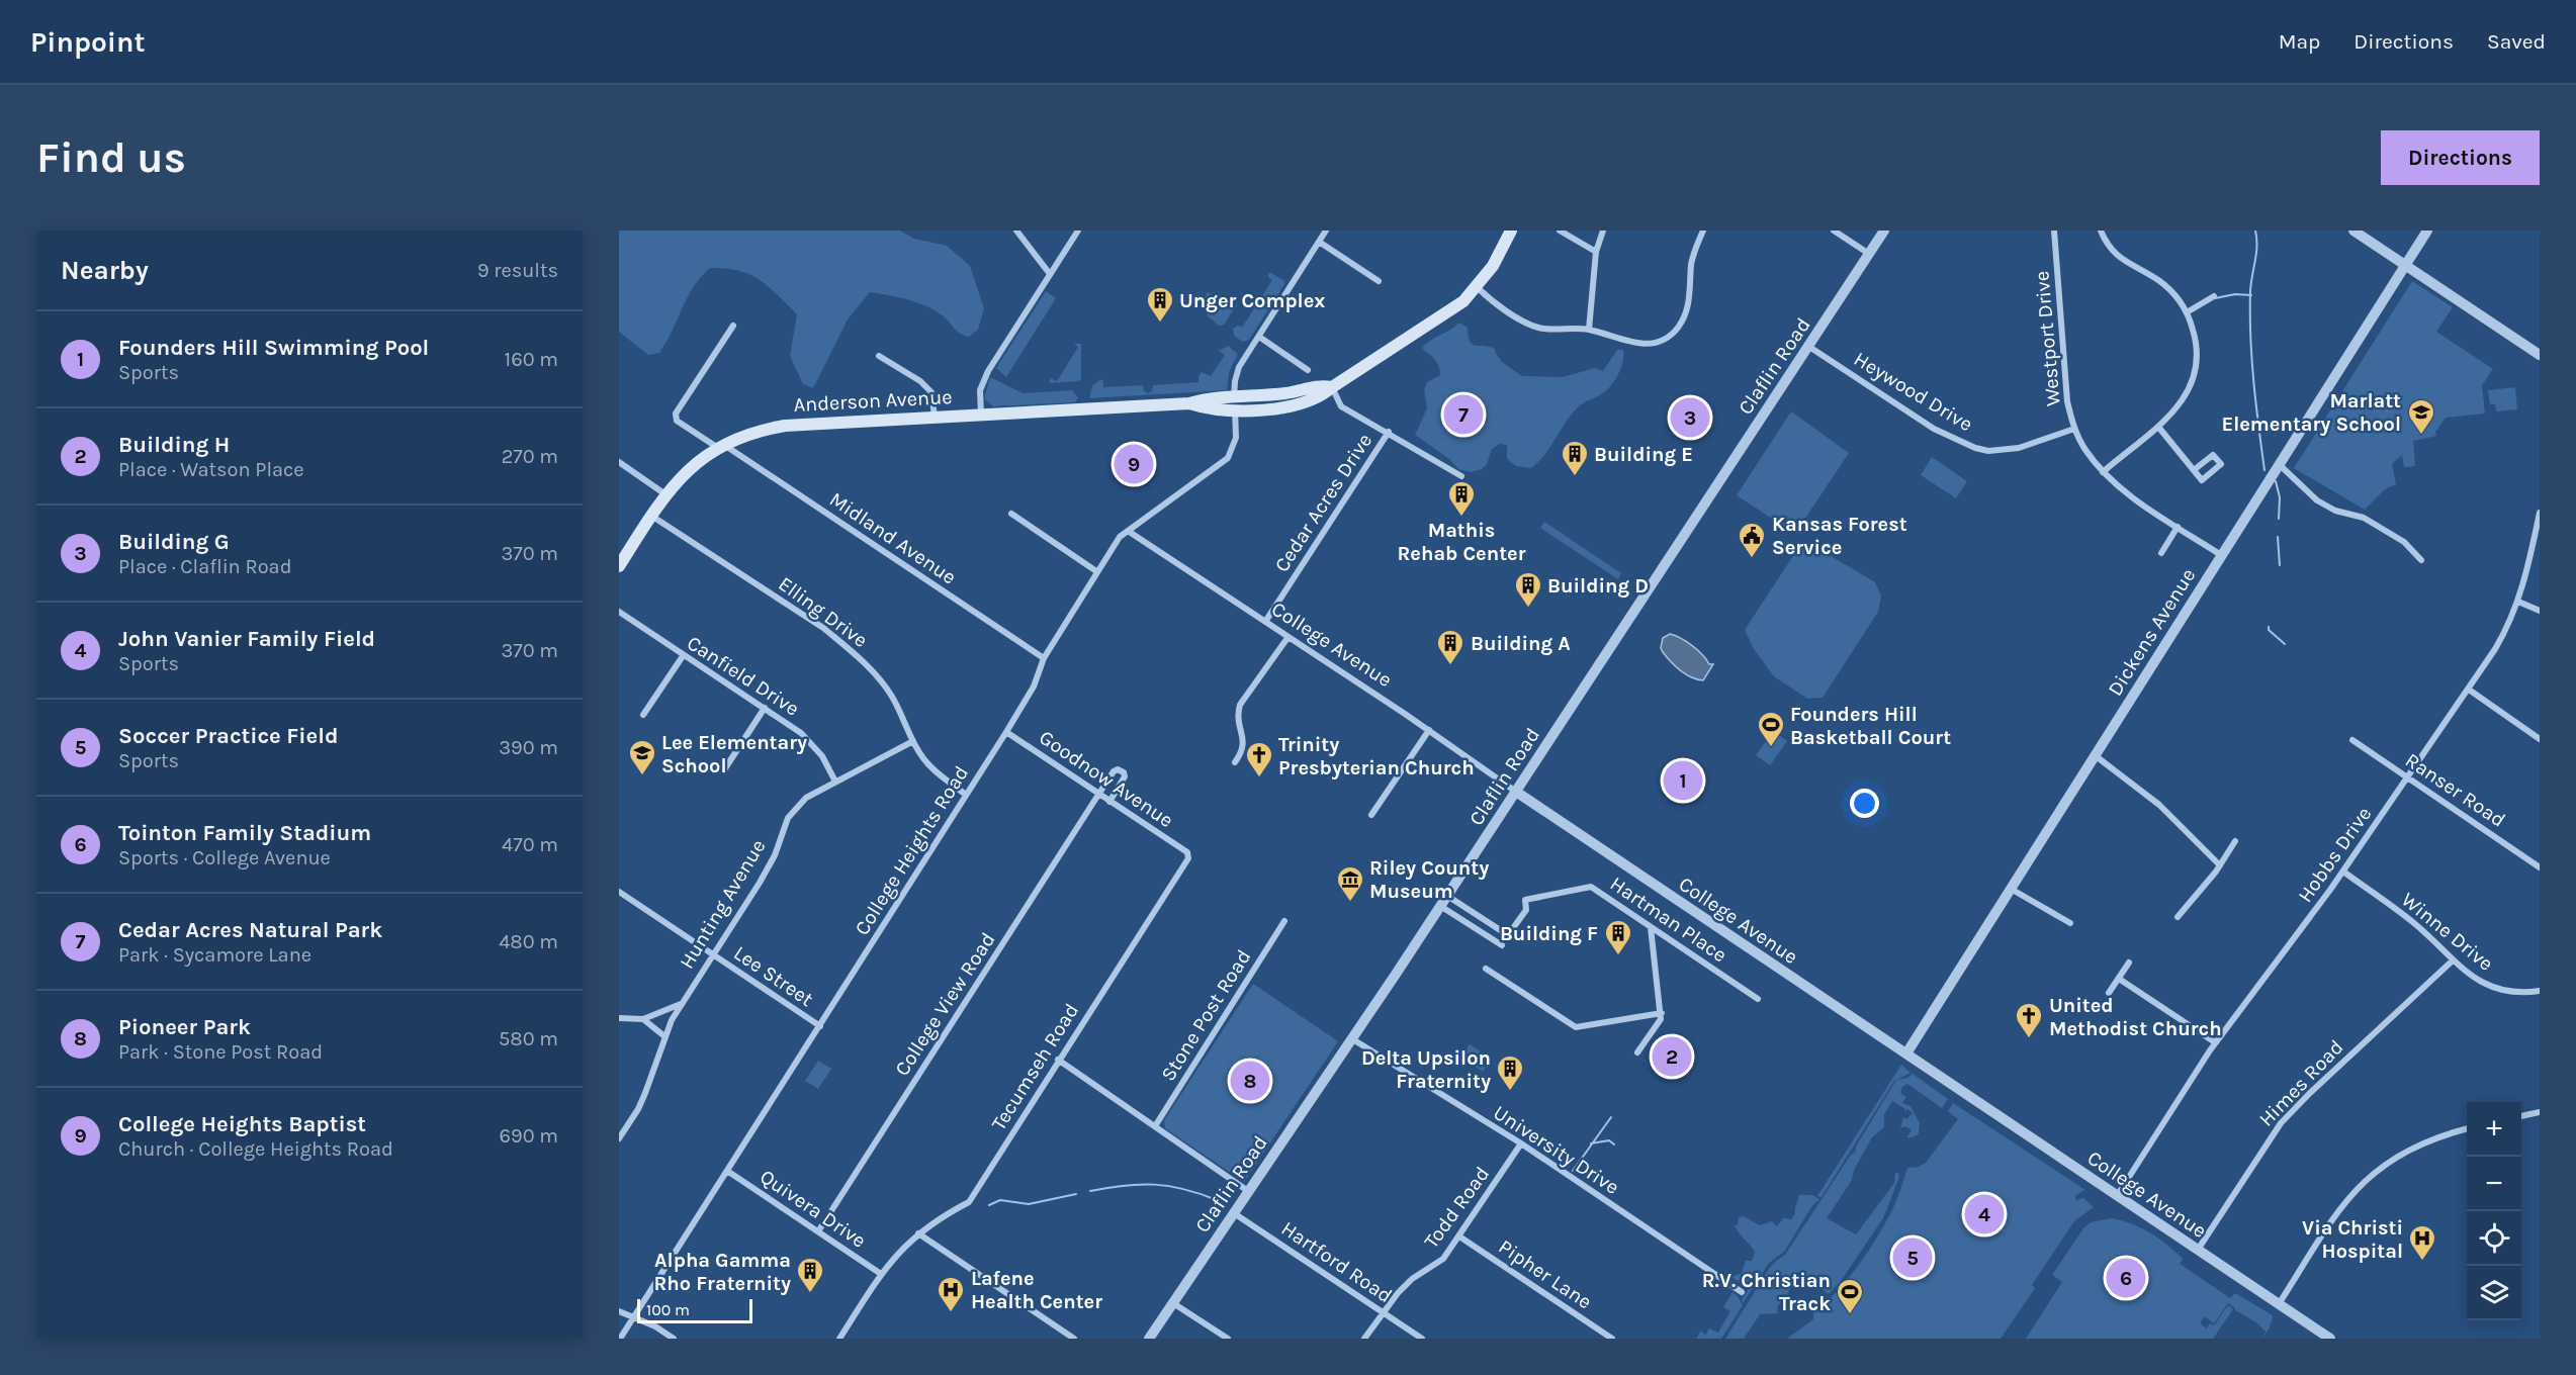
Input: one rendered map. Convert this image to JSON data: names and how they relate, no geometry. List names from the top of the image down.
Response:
{
  "streets": {
    "main road": ["Anderson Avenue"],
    "street": [
      "Westport Drive",
      "Claflin Road",
      "Heywood Drive",
      "Cedar Acres Drive",
      "Midland Avenue",
      "Elling Drive",
      "Dickens Avenue",
      "College Avenue",
      "Canfield Drive",
      "Goodnow Avenue",
      "Ranser Road",
      "College Heights Road",
      "Hobbs Drive",
      "Hunting Avenue",
      "Hartman Place",
      "Winne Drive",
      "Lee Street",
      "College View Road",
      "Stone Post Road",
      "Tecumseh Road",
      "Himes Road",
      "University Drive",
      "Todd Road",
      "Quivera Drive",
      "Hartford Road",
      "Pipher Lane"
    ]
  },
  "crossings": [
    ["Westport Drive", "Heywood Drive"],
    ["Westport Drive", "Dickens Avenue"],
    ["Claflin Road", "Heywood Drive"],
    ["Claflin Road", "College Avenue"],
    ["Claflin Road", "Hartman Place"],
    ["Claflin Road", "University Drive"],
    ["Claflin Road", "Hartford Road"],
    ["Anderson Avenue", "Midland Avenue"],
    ["Anderson Avenue", "Elling Drive"],
    ["Anderson Avenue", "College Heights Road"],
    ["Cedar Acres Drive", "College Avenue"],
    ["Midland Avenue", "College Heights Road"],
    ["Elling Drive", "College Heights Road"],
    ["Elling Drive", "Hunting Avenue"],
    ["Dickens Avenue", "College Avenue"],
    ["College Avenue", "College Heights Road"],
    ["College Avenue", "Hobbs Drive"],
    ["College Avenue", "Himes Road"],
    ["Canfield Drive", "Hunting Avenue"],
    ["Goodnow Avenue", "College Heights Road"],
    ["Goodnow Avenue", "College View Road"],
    ["Goodnow Avenue", "Tecumseh Road"],
    ["Ranser Road", "Hobbs Drive"],
    ["College Heights Road", "Lee Street"],
    ["College Heights Road", "Quivera Drive"],
    ["Hobbs Drive", "Winne Drive"],
    ["Hunting Avenue", "Lee Street"],
    ["Winne Drive", "Himes Road"],
    ["College View Road", "Quivera Drive"],
    ["Tecumseh Road", "Quivera Drive"],
    ["University Drive", "Todd Road"],
    ["Todd Road", "Hartford Road"],
    ["Todd Road", "Pipher Lane"]
  ],
  "places": {
    "building": [
      "Unger Complex",
      "Building E",
      "Mathis Rehab Center",
      "Building D",
      "Building A",
      "Building F",
      "Delta Upsilon Fraternity",
      "Alpha Gamma Rho Fraternity"
    ],
    "school or university": ["Marlatt Elementary School", "Lee Elementary School"],
    "public building": ["Kansas Forest Service"],
    "sports": ["Founders Hill Basketball Court", "R.V. Christian Track"],
    "church": ["Trinity Presbyterian Church", "United Methodist Church"],
    "museum": ["Riley County Museum"],
    "hospital": ["Via Christi Hospital", "Lafene Health Center"]
  },
  "scale_bar": "100 m",
  "page": {
    "header": "Pinpoint",
    "nav": ["Map", "Directions", "Saved"],
    "buttons": "Directions",
    "title": "Find us",
    "heading": ["Nearby", "9 results"],
    "list": [
      {
        "mark": "1",
        "name": "Founders Hill Swimming Pool",
        "note": "Sports",
        "value": "160 m"
      },
      {
        "mark": "2",
        "name": "Building H",
        "note": "Place · Watson Place",
        "value": "270 m"
      },
      {
        "mark": "3",
        "name": "Building G",
        "note": "Place · Claflin Road",
        "value": "370 m"
      },
      {
        "mark": "4",
        "name": "John Vanier Family Field",
        "note": "Sports",
        "value": "370 m"
      },
      {
        "mark": "5",
        "name": "Soccer Practice Field",
        "note": "Sports",
        "value": "390 m"
      },
      {
        "mark": "6",
        "name": "Tointon Family Stadium",
        "note": "Sports · College Avenue",
        "value": "470 m"
      },
      {
        "mark": "7",
        "name": "Cedar Acres Natural Park",
        "note": "Park · Sycamore Lane",
        "value": "480 m"
      },
      {
        "mark": "8",
        "name": "Pioneer Park",
        "note": "Park · Stone Post Road",
        "value": "580 m"
      },
      {
        "mark": "9",
        "name": "College Heights Baptist",
        "note": "Church · College Heights Road",
        "value": "690 m"
      }
    ],
    "pins": [
      "7",
      "3",
      "9",
      "1",
      "2",
      "8",
      "4",
      "5",
      "6"
    ],
    "map_buttons": ["+", "−"],
    "scale": "100 m"
  }
}
